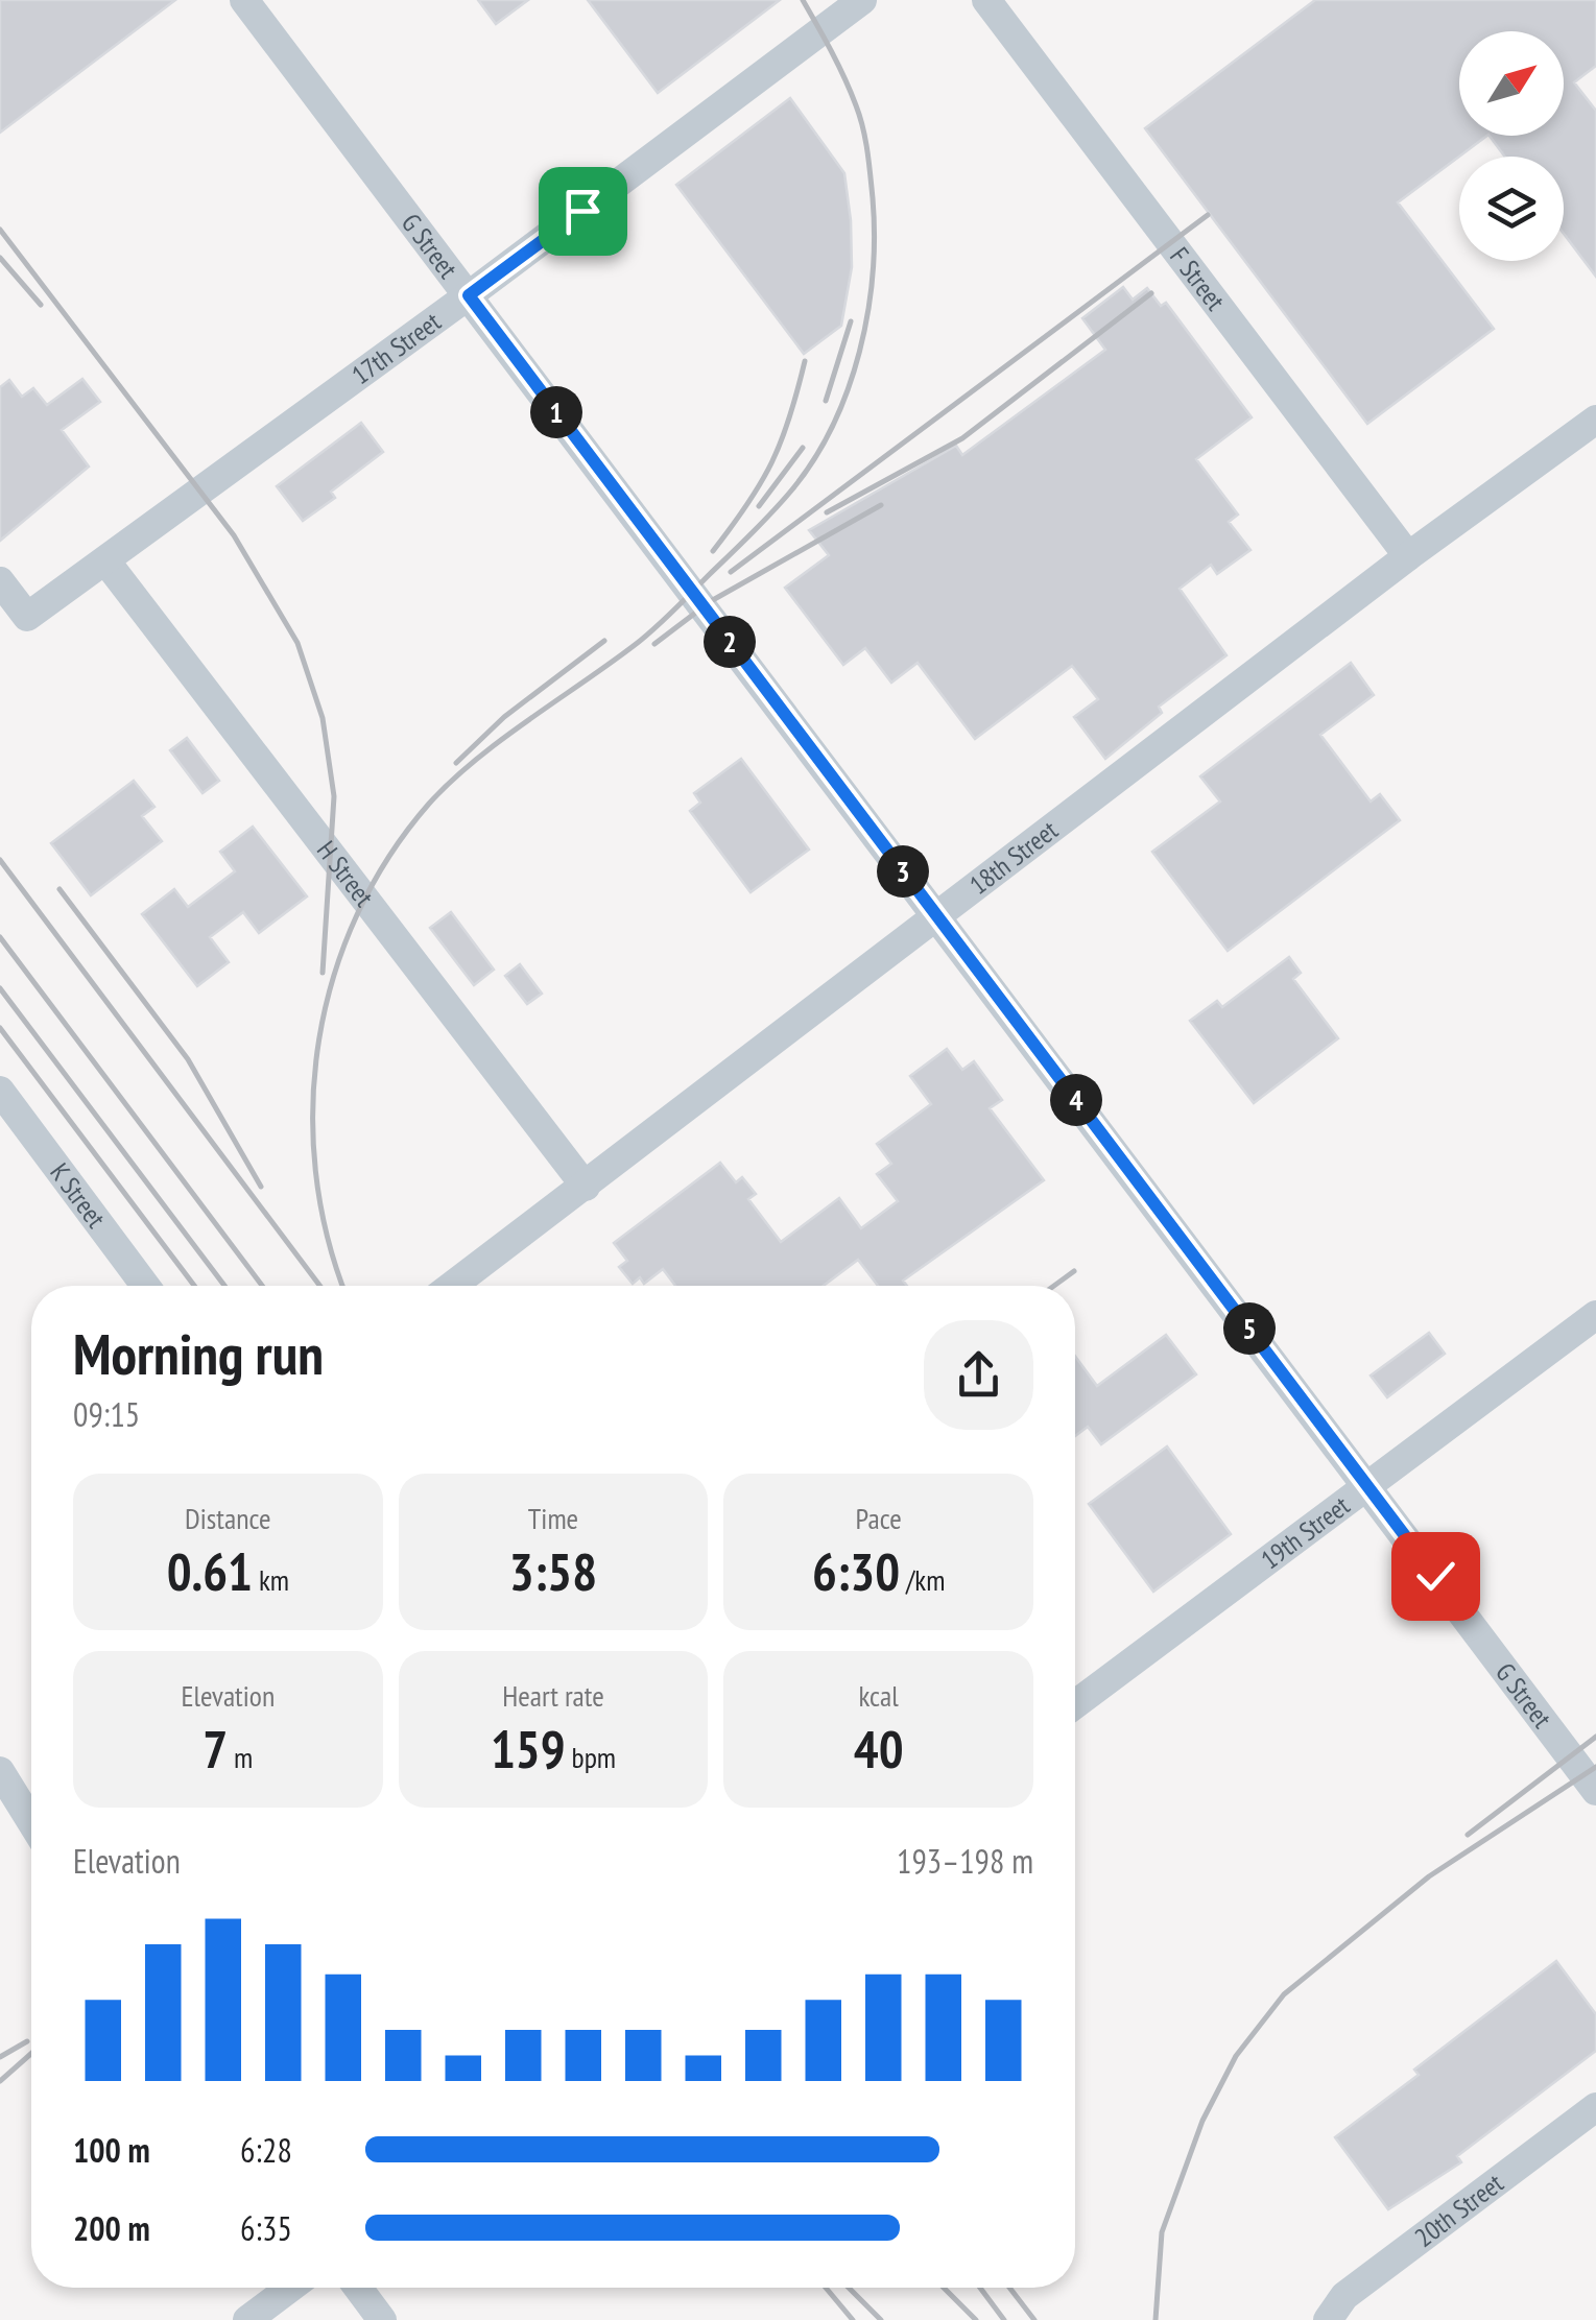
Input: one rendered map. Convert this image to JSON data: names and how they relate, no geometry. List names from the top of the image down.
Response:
{
  "streets": {
    "lane": [
      "G Street",
      "F Street",
      "17th Street",
      "18th Street",
      "H Street",
      "K Street",
      "19th Street",
      "20th Street"
    ]
  },
  "crossings": [
    ["G Street", "17th Street"],
    ["G Street", "18th Street"],
    ["G Street", "19th Street"],
    ["F Street", "18th Street"],
    ["17th Street", "H Street"],
    ["18th Street", "H Street"]
  ],
  "north": "top right",
  "page": {
    "pins": [
      "1",
      "2",
      "3",
      "4",
      "5"
    ],
    "heading": ["Morning run", "09:15"],
    "stats": [
      ["Distance", "0.61 km"],
      ["Time", "3:58"],
      ["Pace", "6:30 /km"],
      ["Elevation", "7 m"],
      ["Heart rate", "159 bpm"],
      ["kcal", "40"]
    ],
    "chart": ["Elevation", "193–198 m"],
    "list": [
      {
        "name": "100 m",
        "note": "6:28"
      },
      {
        "name": "200 m",
        "note": "6:35"
      }
    ]
  }
}
